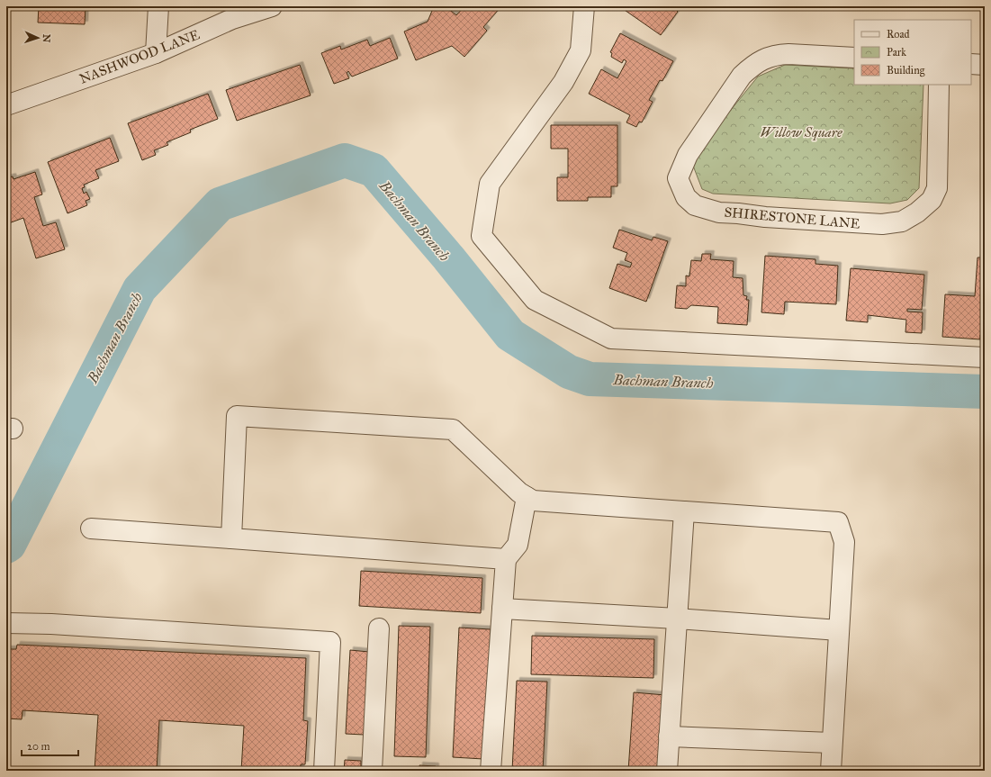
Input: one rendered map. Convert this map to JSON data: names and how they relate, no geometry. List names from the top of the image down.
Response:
{
  "streets": {
    "street": ["NASHWOOD LANE", "SHIRESTONE LANE"]
  },
  "water": ["Bachman Branch"],
  "parks": ["Willow Square"],
  "legend": ["Road", "Park", "Building"],
  "scale_bar": "20 m",
  "north": "right"
}
